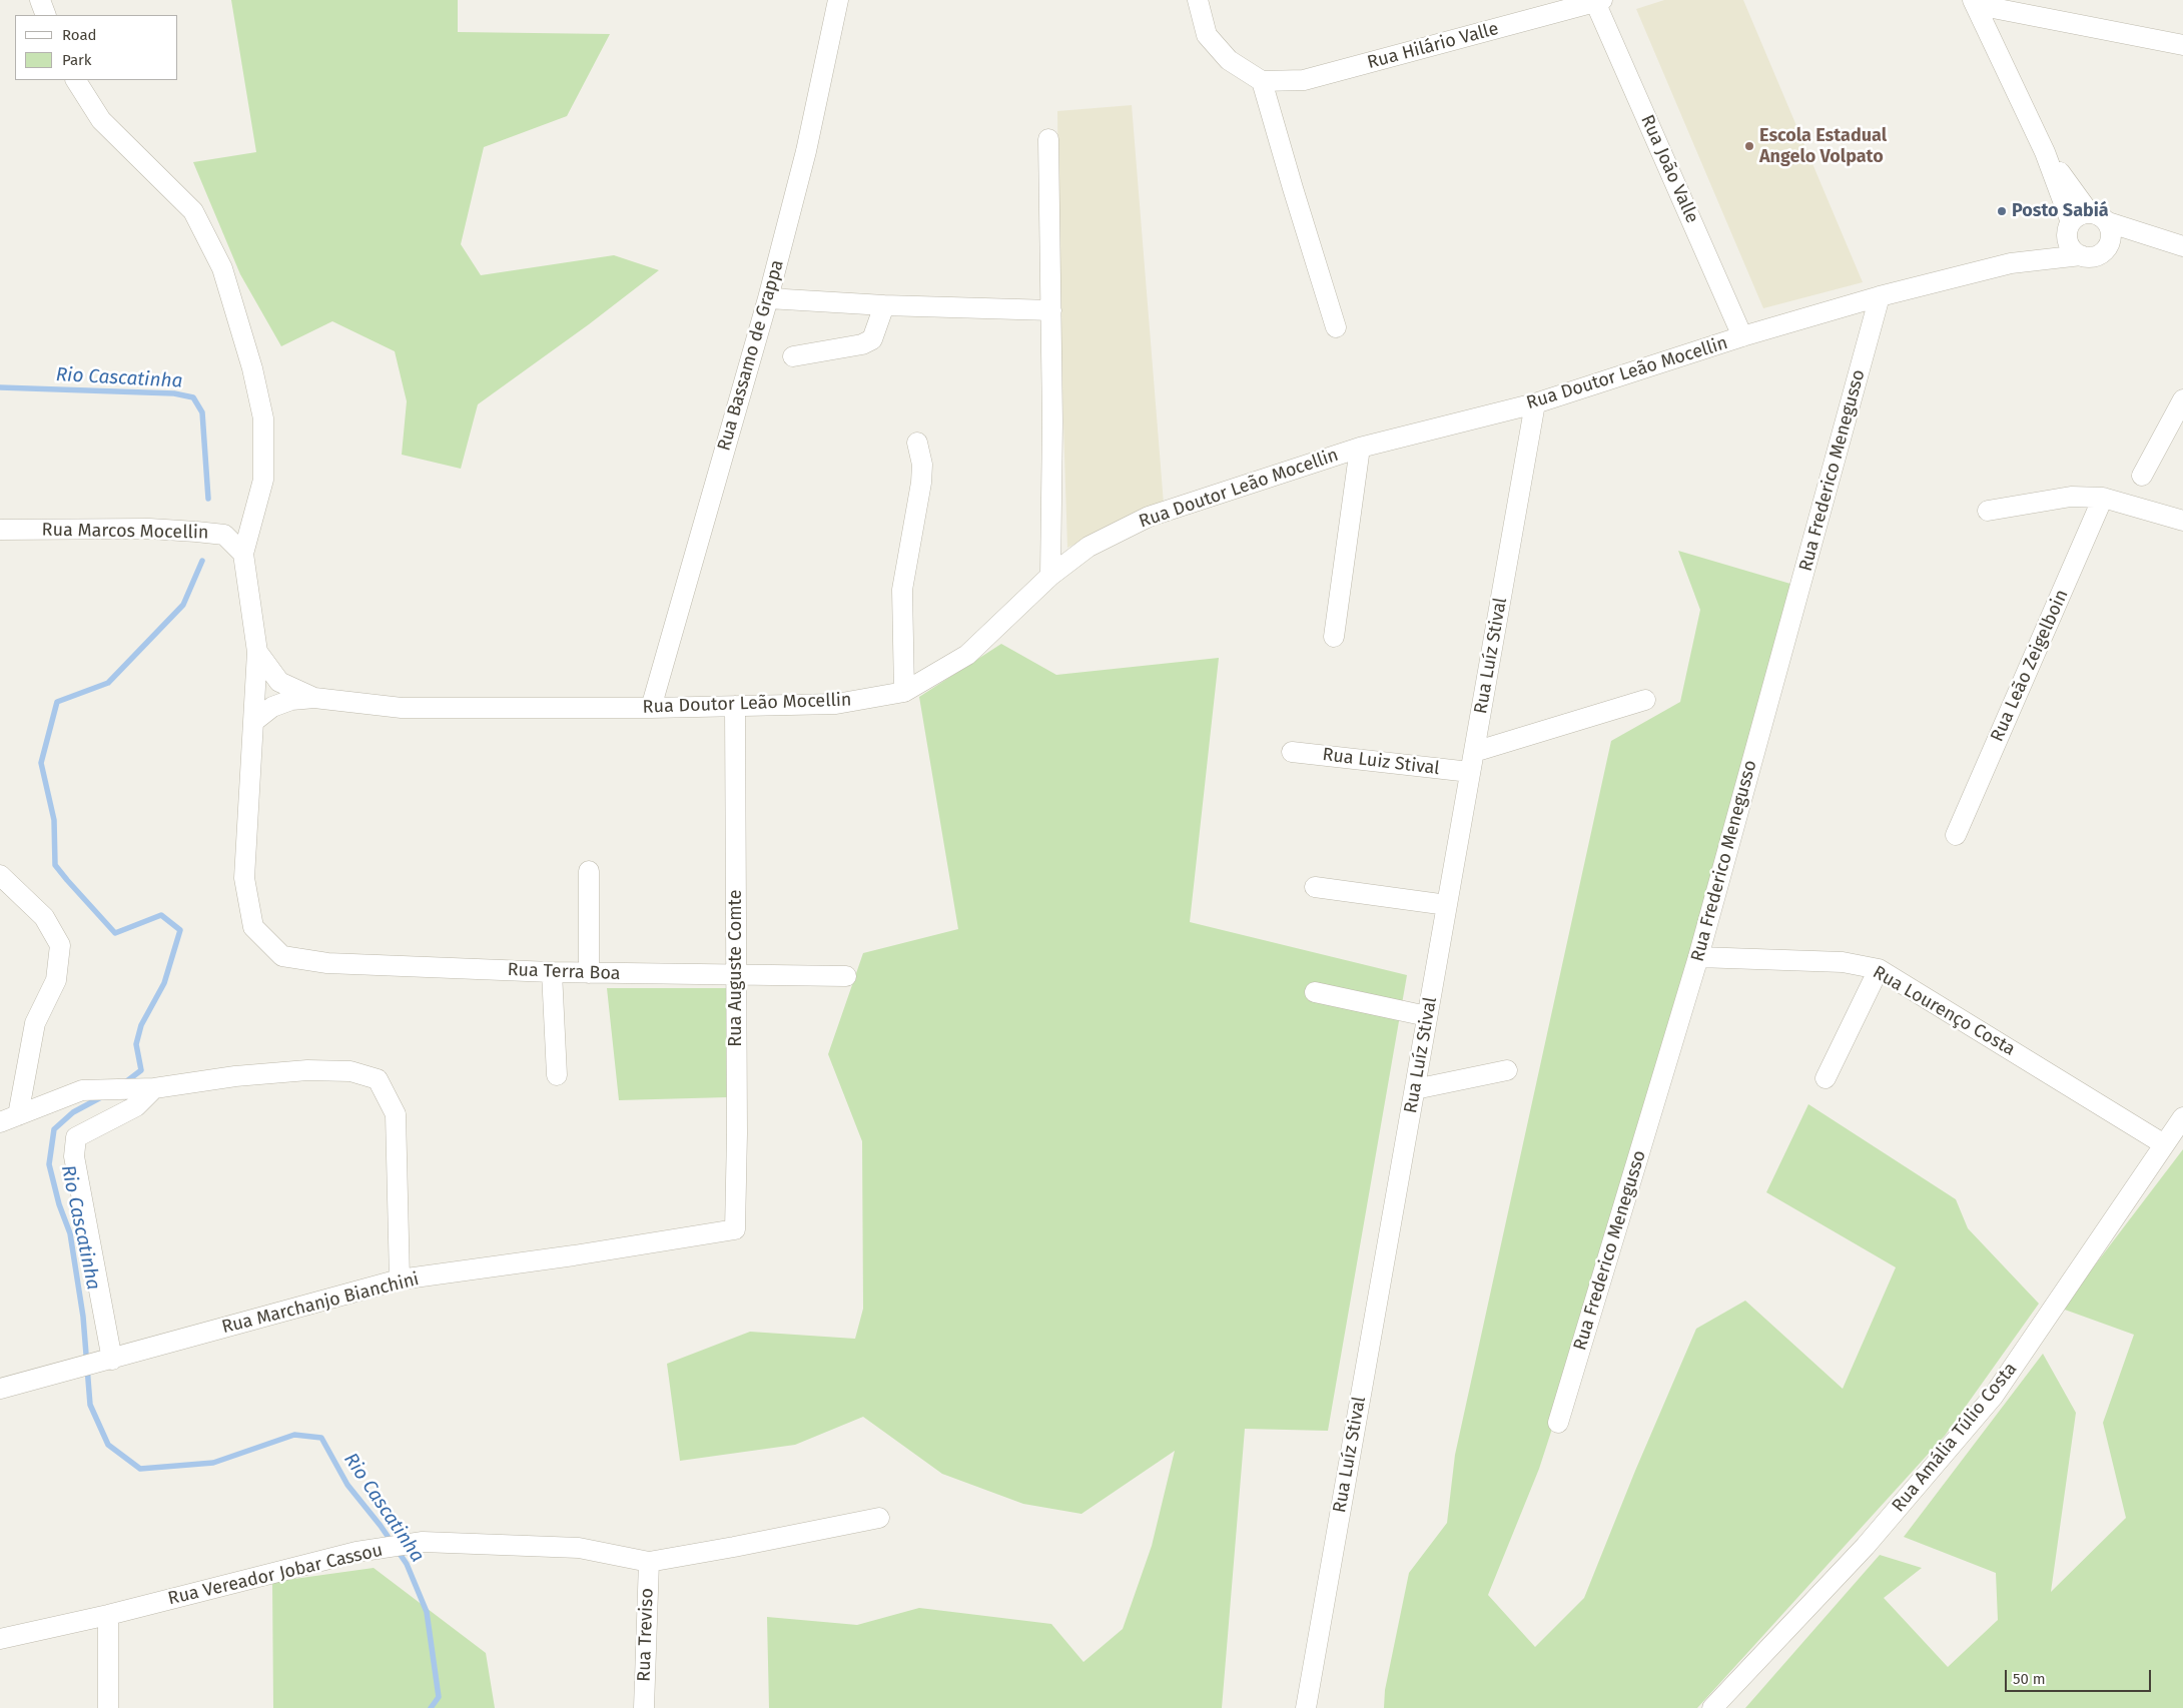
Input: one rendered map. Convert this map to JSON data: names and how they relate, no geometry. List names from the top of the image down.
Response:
{
  "streets": {
    "street": [
      "Rua Hilário Valle",
      "Rua João Valle",
      "Rua Bassamo de Grappa",
      "Rua Doutor Leão Mocellin",
      "Rua Frederico Menegusso",
      "Rua Marcos Mocellin",
      "Rua Luíz Stival",
      "Rua Leão Zeigelboin",
      "Rua Luiz Stival",
      "Rua Auguste Comte",
      "Rua Terra Boa",
      "Rua Lourenço Costa",
      "Rua Marchanjo Bianchini",
      "Rua Amália Túlio Costa",
      "Rua Vereador Jobar Cassou",
      "Rua Treviso"
    ]
  },
  "crossings": [
    ["Rua Hilário Valle", "Rua João Valle"],
    ["Rua João Valle", "Rua Doutor Leão Mocellin"],
    ["Rua Bassamo de Grappa", "Rua Doutor Leão Mocellin"],
    ["Rua Doutor Leão Mocellin", "Rua Frederico Menegusso"],
    ["Rua Doutor Leão Mocellin", "Rua Marcos Mocellin"],
    ["Rua Doutor Leão Mocellin", "Rua Luíz Stival"],
    ["Rua Doutor Leão Mocellin", "Rua Auguste Comte"],
    ["Rua Frederico Menegusso", "Rua Lourenço Costa"],
    ["Rua Luíz Stival", "Rua Luiz Stival"],
    ["Rua Auguste Comte", "Rua Terra Boa"],
    ["Rua Auguste Comte", "Rua Marchanjo Bianchini"],
    ["Rua Lourenço Costa", "Rua Amália Túlio Costa"],
    ["Rua Vereador Jobar Cassou", "Rua Treviso"]
  ],
  "water": ["Rio Cascatinha"],
  "places": ["Escola Estadual Angelo Volpato", "Posto Sabiá"],
  "legend": ["Road", "Park"],
  "scale_bar": "50 m"
}
